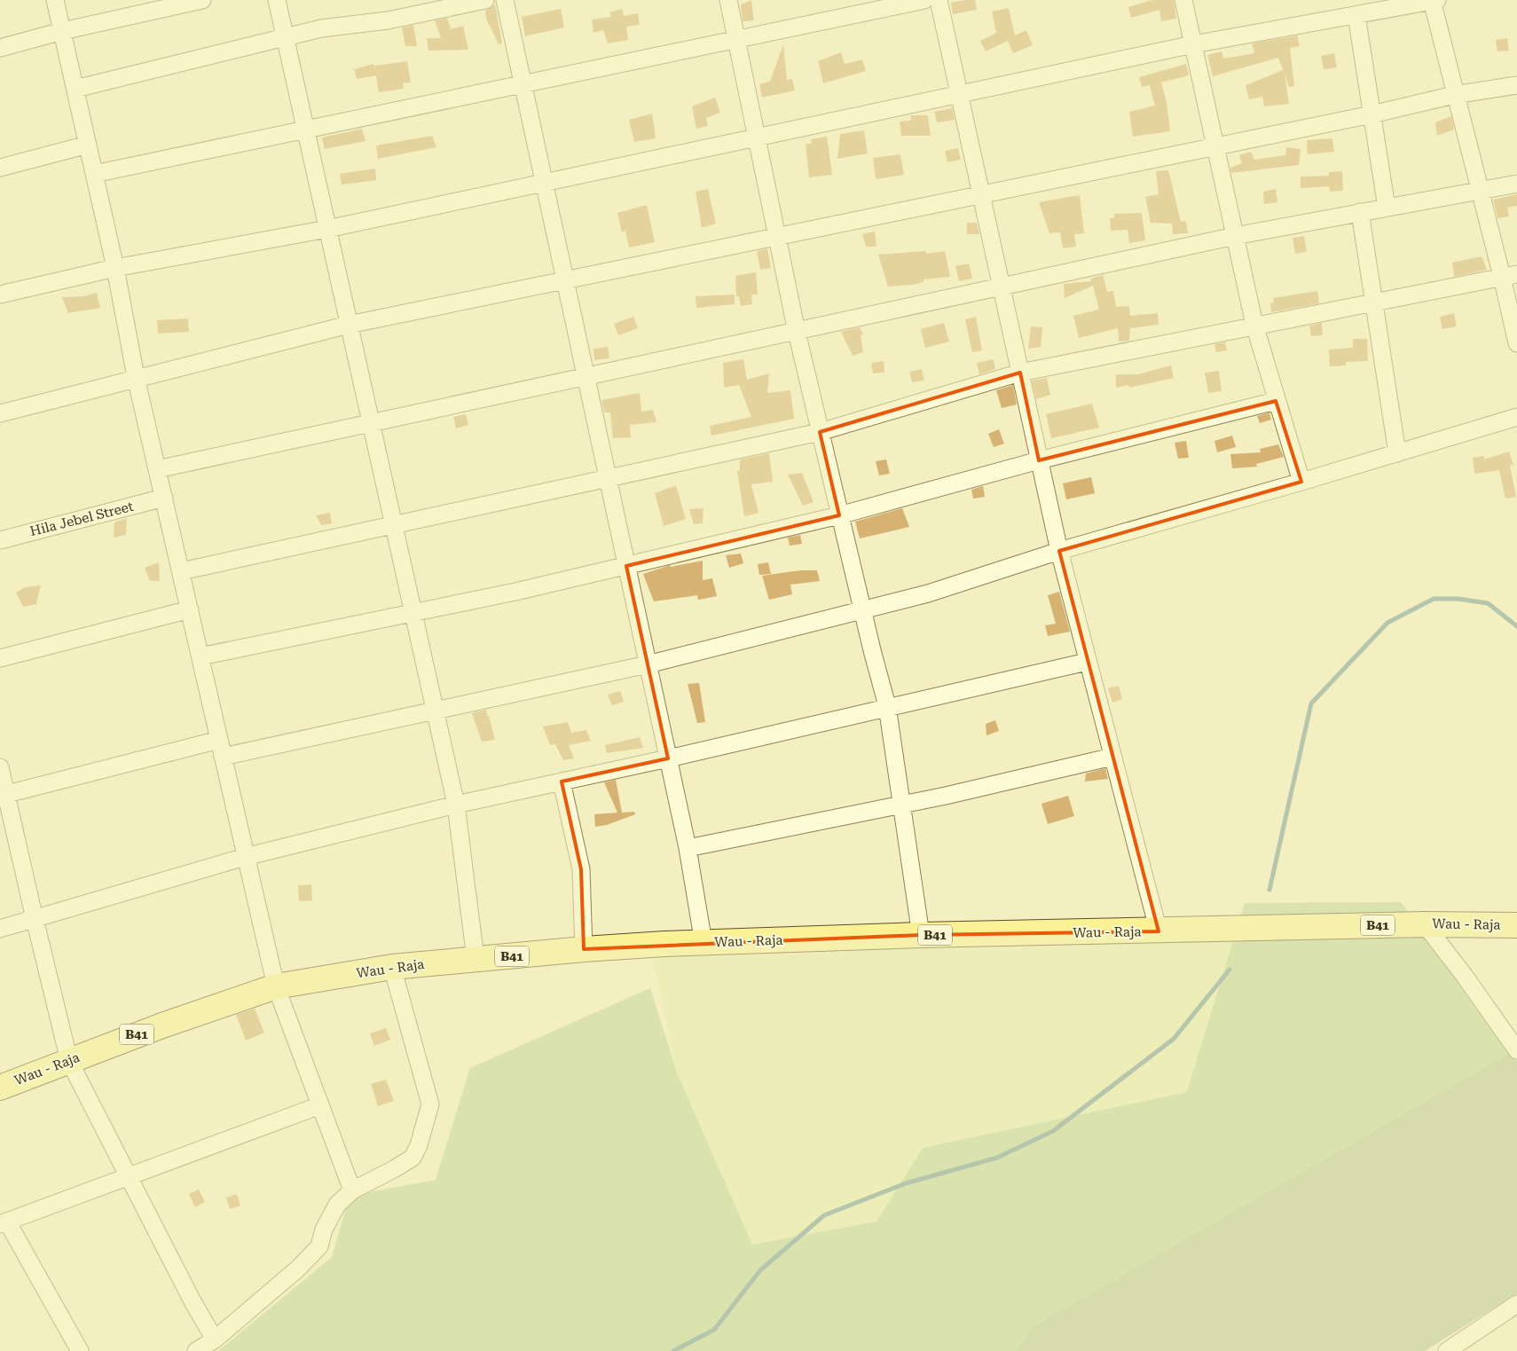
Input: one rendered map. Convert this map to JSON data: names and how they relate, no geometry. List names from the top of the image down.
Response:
{
  "streets": {
    "main road": ["Wau - Raja", "B41"],
    "street": ["Hila Jebel Street"]
  }
}
